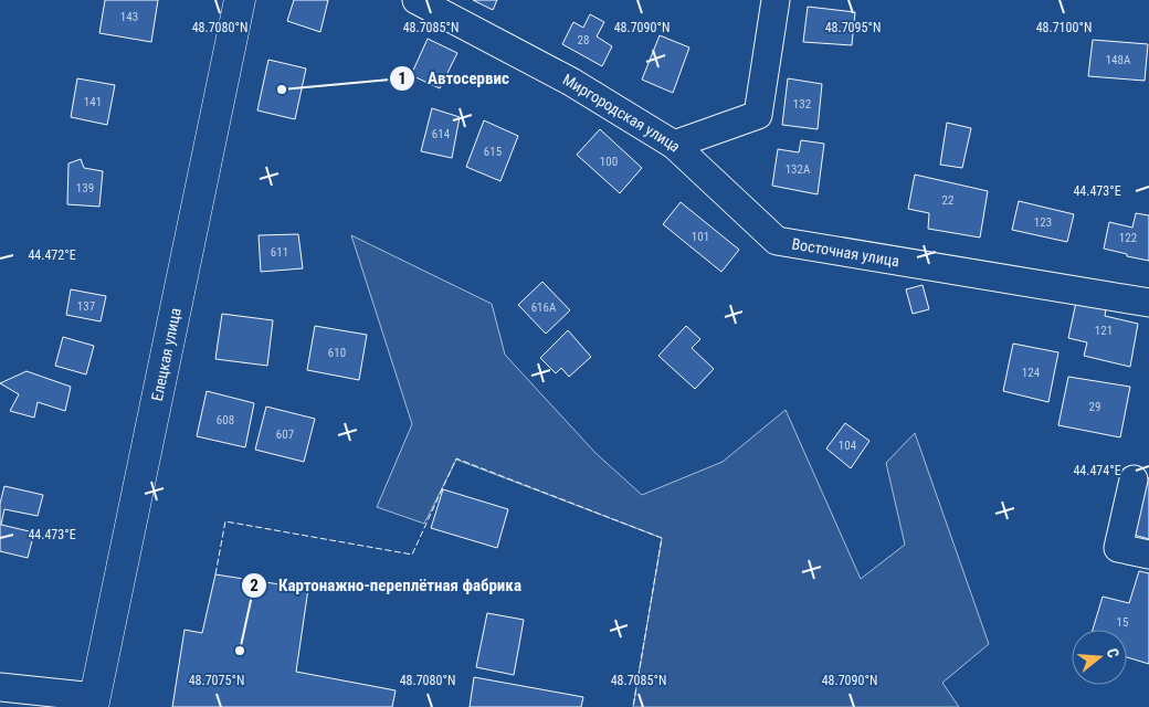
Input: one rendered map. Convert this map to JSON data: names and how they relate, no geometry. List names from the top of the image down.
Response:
{
  "streets": {
    "main road": ["Елецкая улица"],
    "street": ["Миргородская улица", "Восточная улица"]
  },
  "crossings": [
    ["Миргородская улица", "Восточная улица"]
  ],
  "places": ["Автосервис", "Картонажно-переплётная фабрика"],
  "house_numbers": [
    "143",
    "28",
    "148А",
    "141",
    "132",
    "614",
    "615",
    "100",
    "132А",
    "139",
    "22",
    "123",
    "101",
    "122",
    "611",
    "137",
    "616А",
    "121",
    "610",
    "124",
    "29",
    "608",
    "607",
    "104",
    "15"
  ],
  "north": "right",
  "coordinates": [
    "48.7080°N",
    "48.7085°N",
    "48.7090°N",
    "48.7095°N",
    "48.7100°N",
    "44.473°E",
    "44.472°E",
    "44.474°E",
    "48.7075°N"
  ]
}
